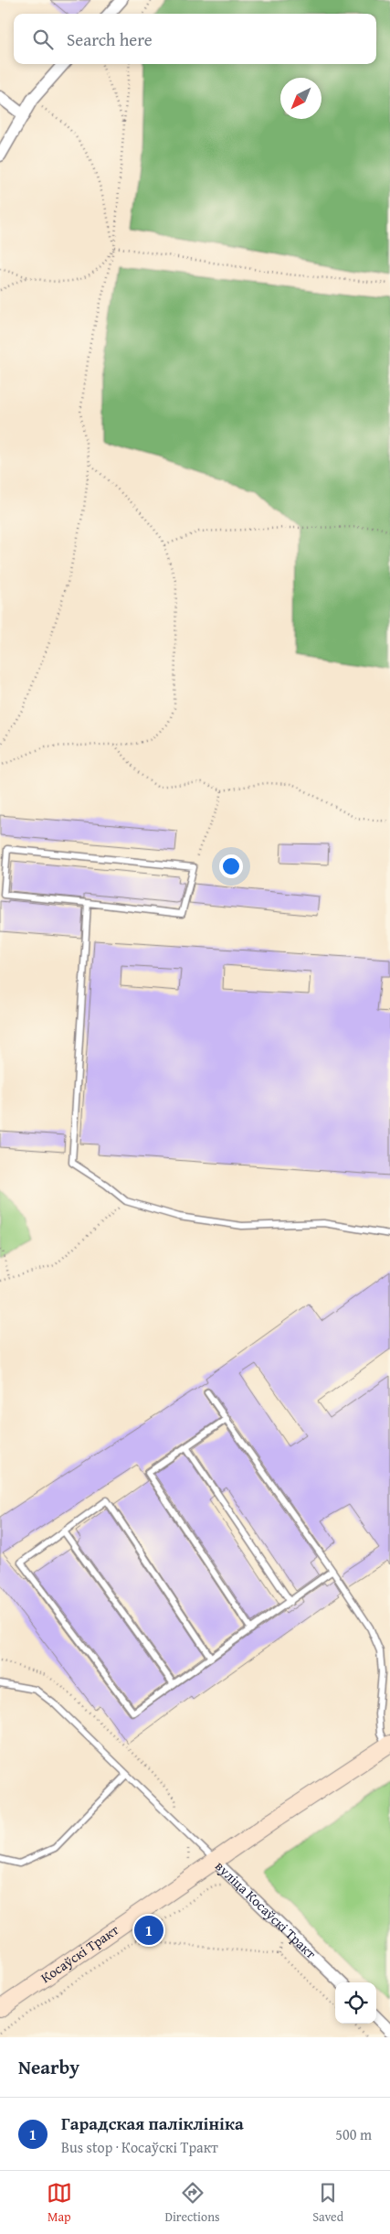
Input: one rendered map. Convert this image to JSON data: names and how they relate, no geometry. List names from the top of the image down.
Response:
{
  "streets": {
    "main road": ["вуліца Косаўскі Тракт", "Косаўскі Тракт"]
  },
  "crossings": [
    ["вуліца Косаўскі Тракт", "Косаўскі Тракт"]
  ],
  "north": "bottom left",
  "page": {
    "search": "Search here",
    "pins": "1",
    "heading": "Nearby",
    "list": [
      {
        "mark": "1",
        "name": "Гарадская паліклініка",
        "note": "Bus stop · Косаўскі Тракт",
        "value": "500 m"
      }
    ],
    "nav": ["Map", "Directions", "Saved"]
  }
}
